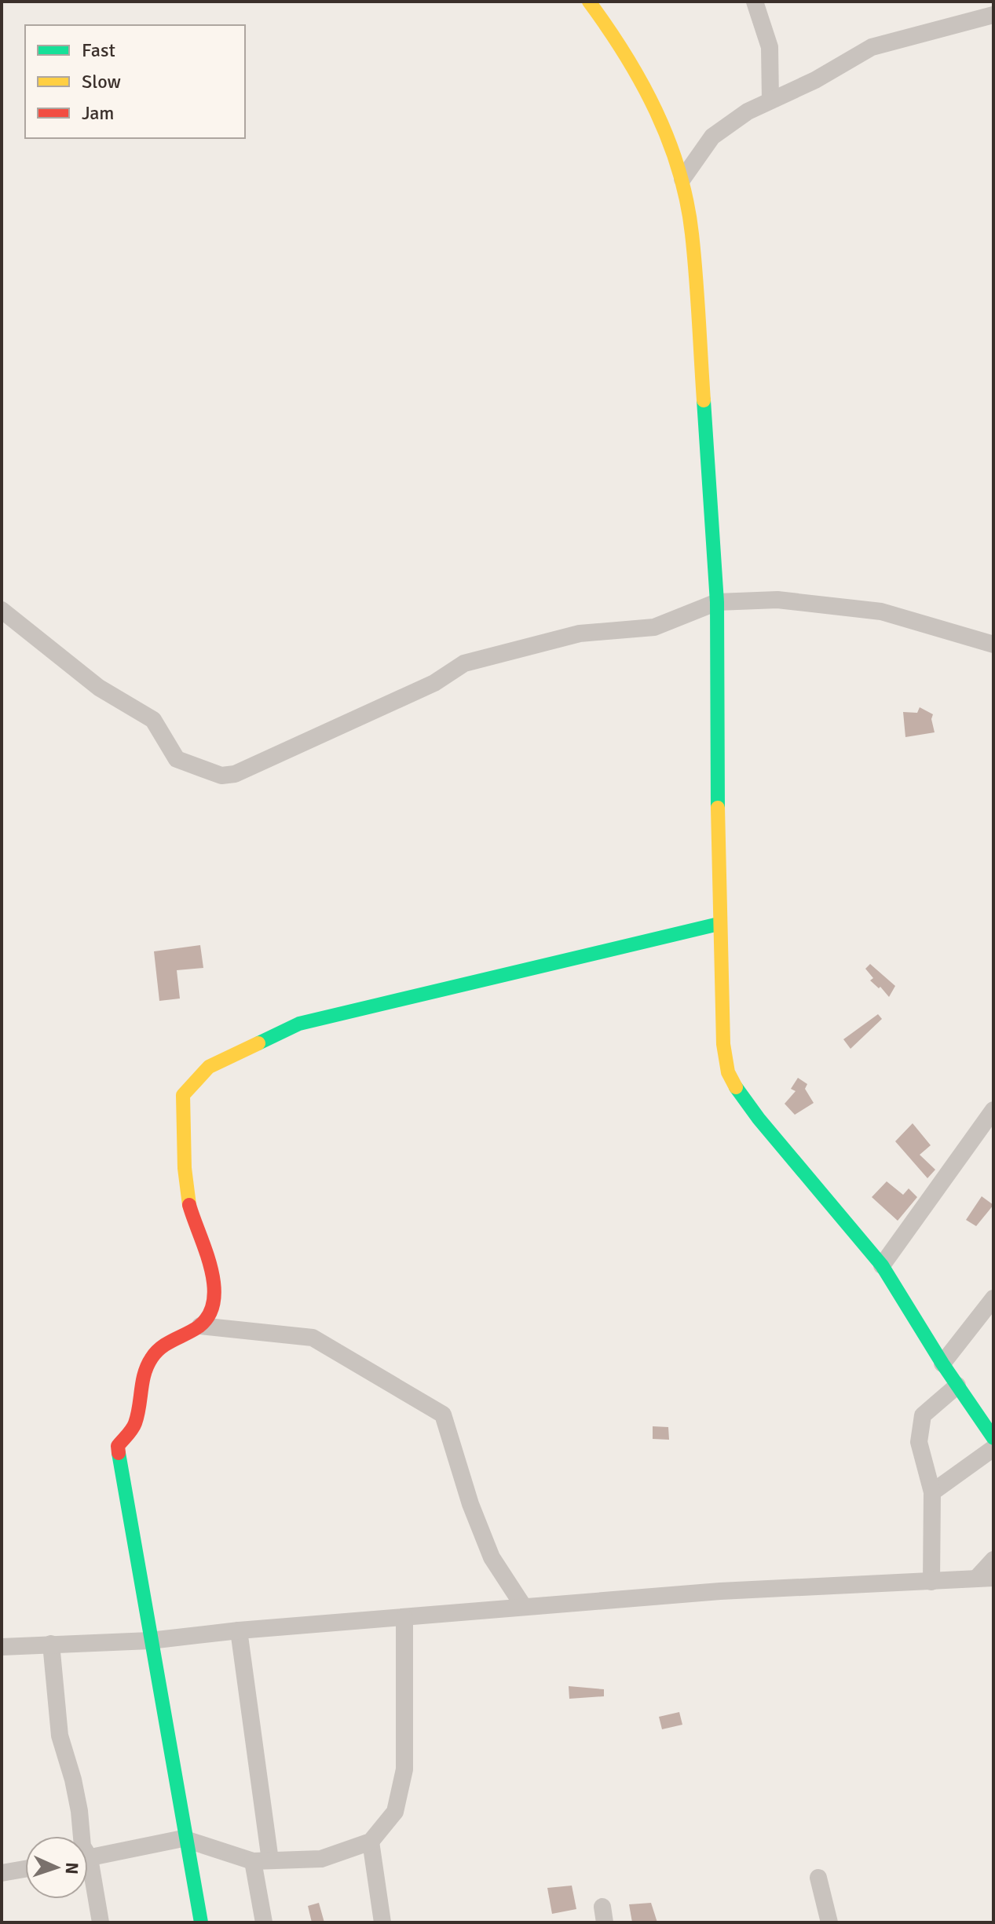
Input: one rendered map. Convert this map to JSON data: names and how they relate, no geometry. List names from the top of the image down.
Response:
{
  "legend": ["Fast", "Slow", "Jam"],
  "north": "right"
}
